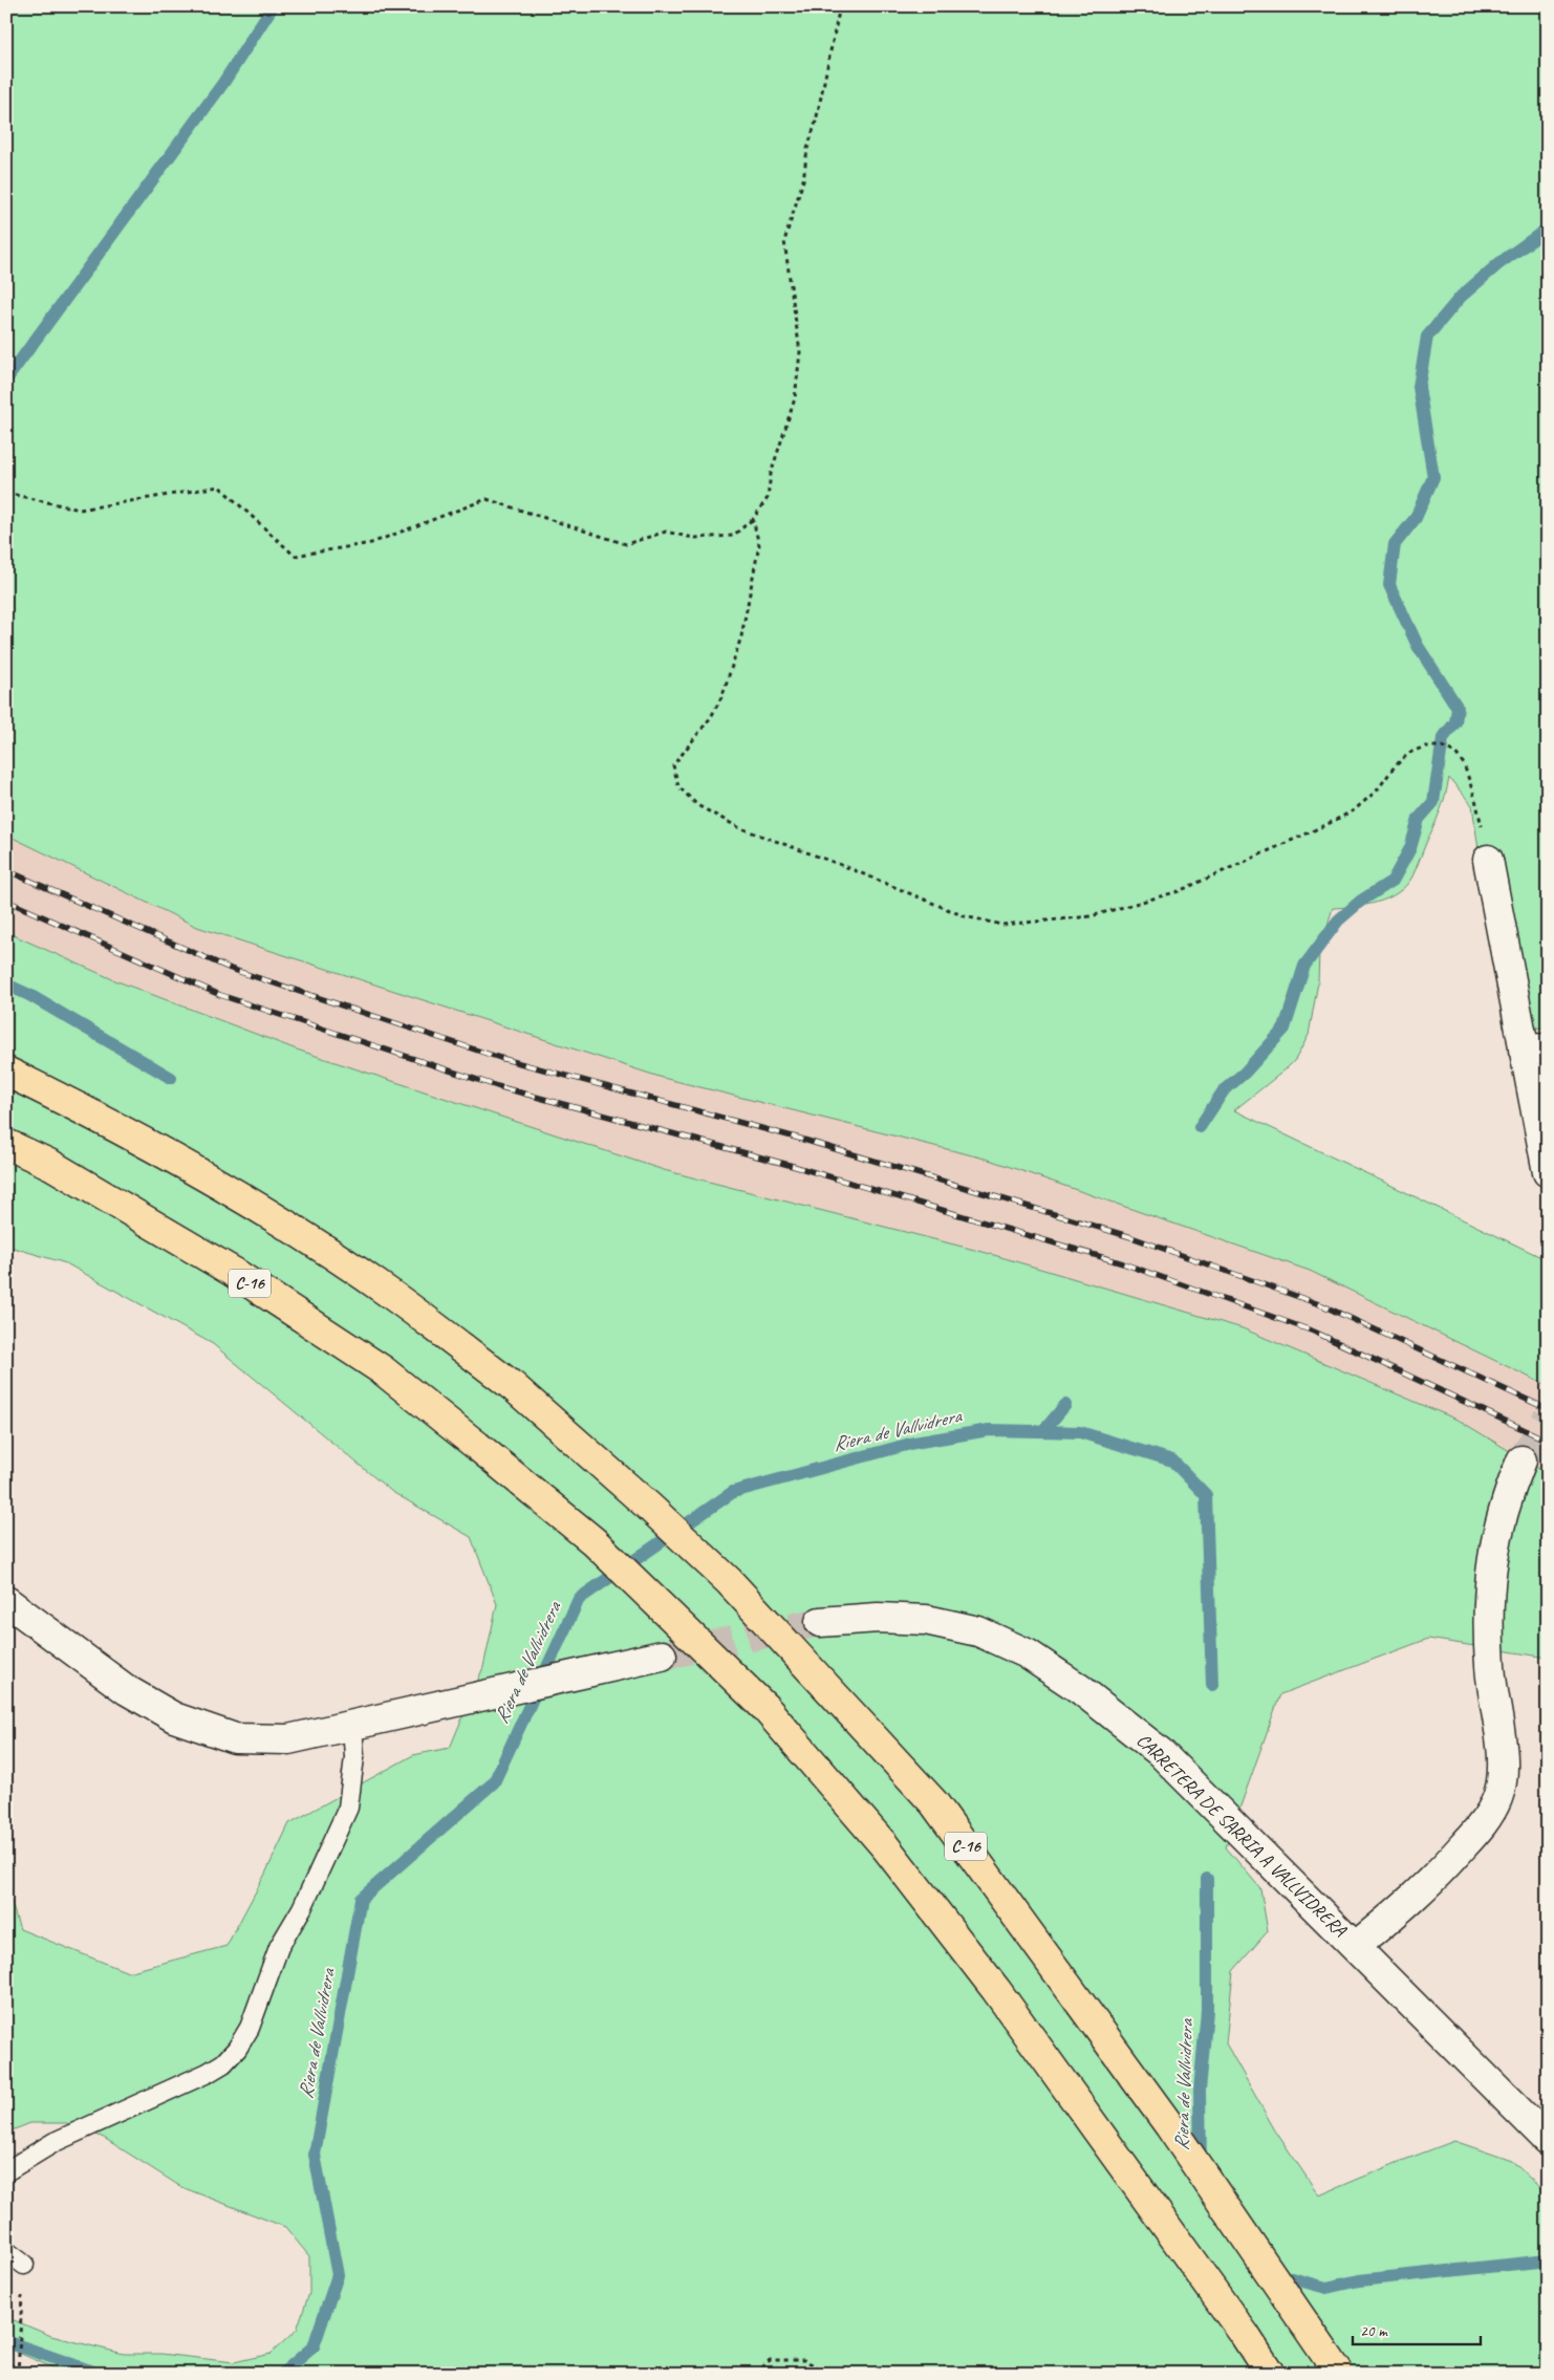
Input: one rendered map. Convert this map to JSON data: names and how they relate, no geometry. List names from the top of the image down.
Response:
{
  "streets": {
    "highway": ["C-16"],
    "main road": ["CARRETERA DE SARRIA A VALLVIDRERA"]
  },
  "water": ["Riera de Vallvidrera"],
  "scale_bar": "20 m"
}
